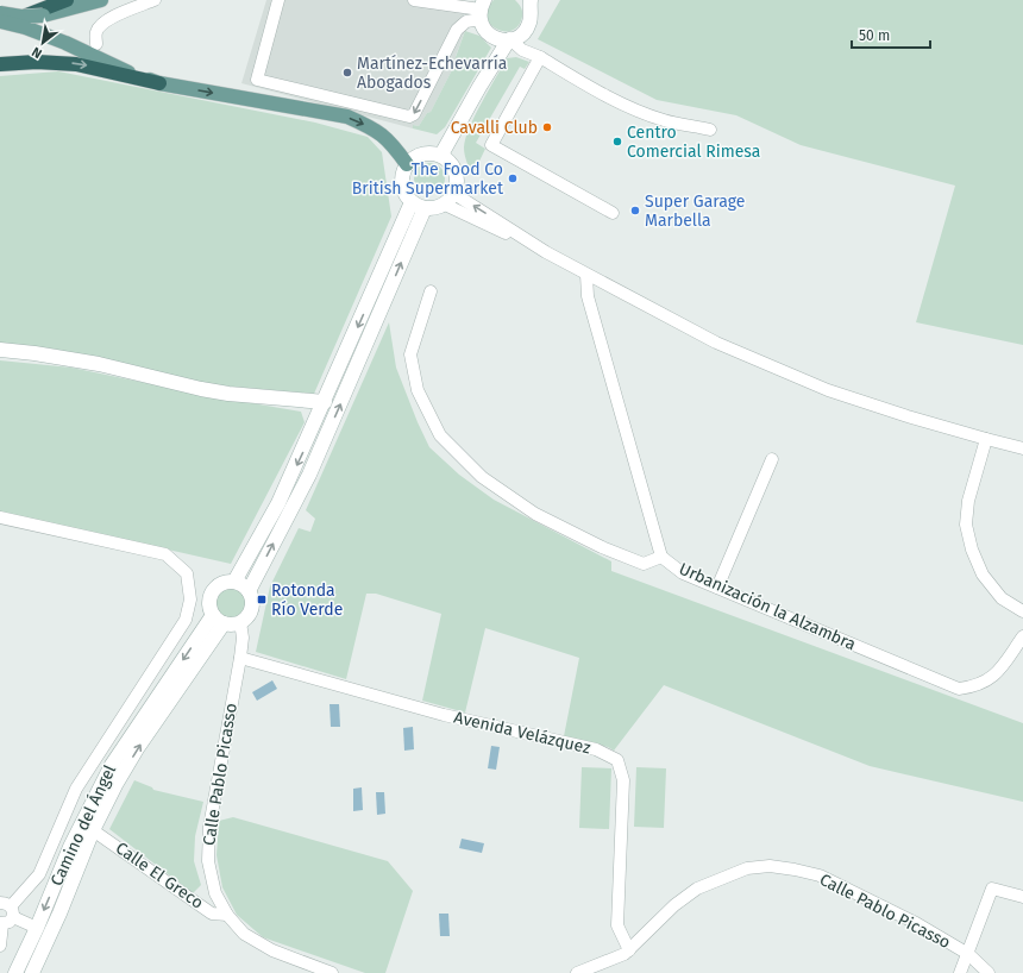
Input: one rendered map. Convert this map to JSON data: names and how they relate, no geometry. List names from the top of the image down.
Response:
{
  "streets": {
    "street": [
      "Urbanización la Alzambra",
      "Avenida Velázquez",
      "Calle Pablo Picasso",
      "Camino del Ángel",
      "Calle El Greco"
    ]
  },
  "crossings": [
    ["Avenida Velázquez", "Calle Pablo Picasso"],
    ["Calle Pablo Picasso", "Camino del Ángel"],
    ["Calle Pablo Picasso", "Calle El Greco"],
    ["Camino del Ángel", "Calle El Greco"]
  ],
  "places": {
    "other": [
      "Martínez-Echevarría Abogados",
      "Cavalli Club",
      "Centro Comercial Rimesa",
      "The Food Co British Supermarket",
      "Super Garage Marbella"
    ],
    "transit": ["Rotonda Río Verde"]
  },
  "scale_bar": "50 m",
  "north": "bottom left"
}
